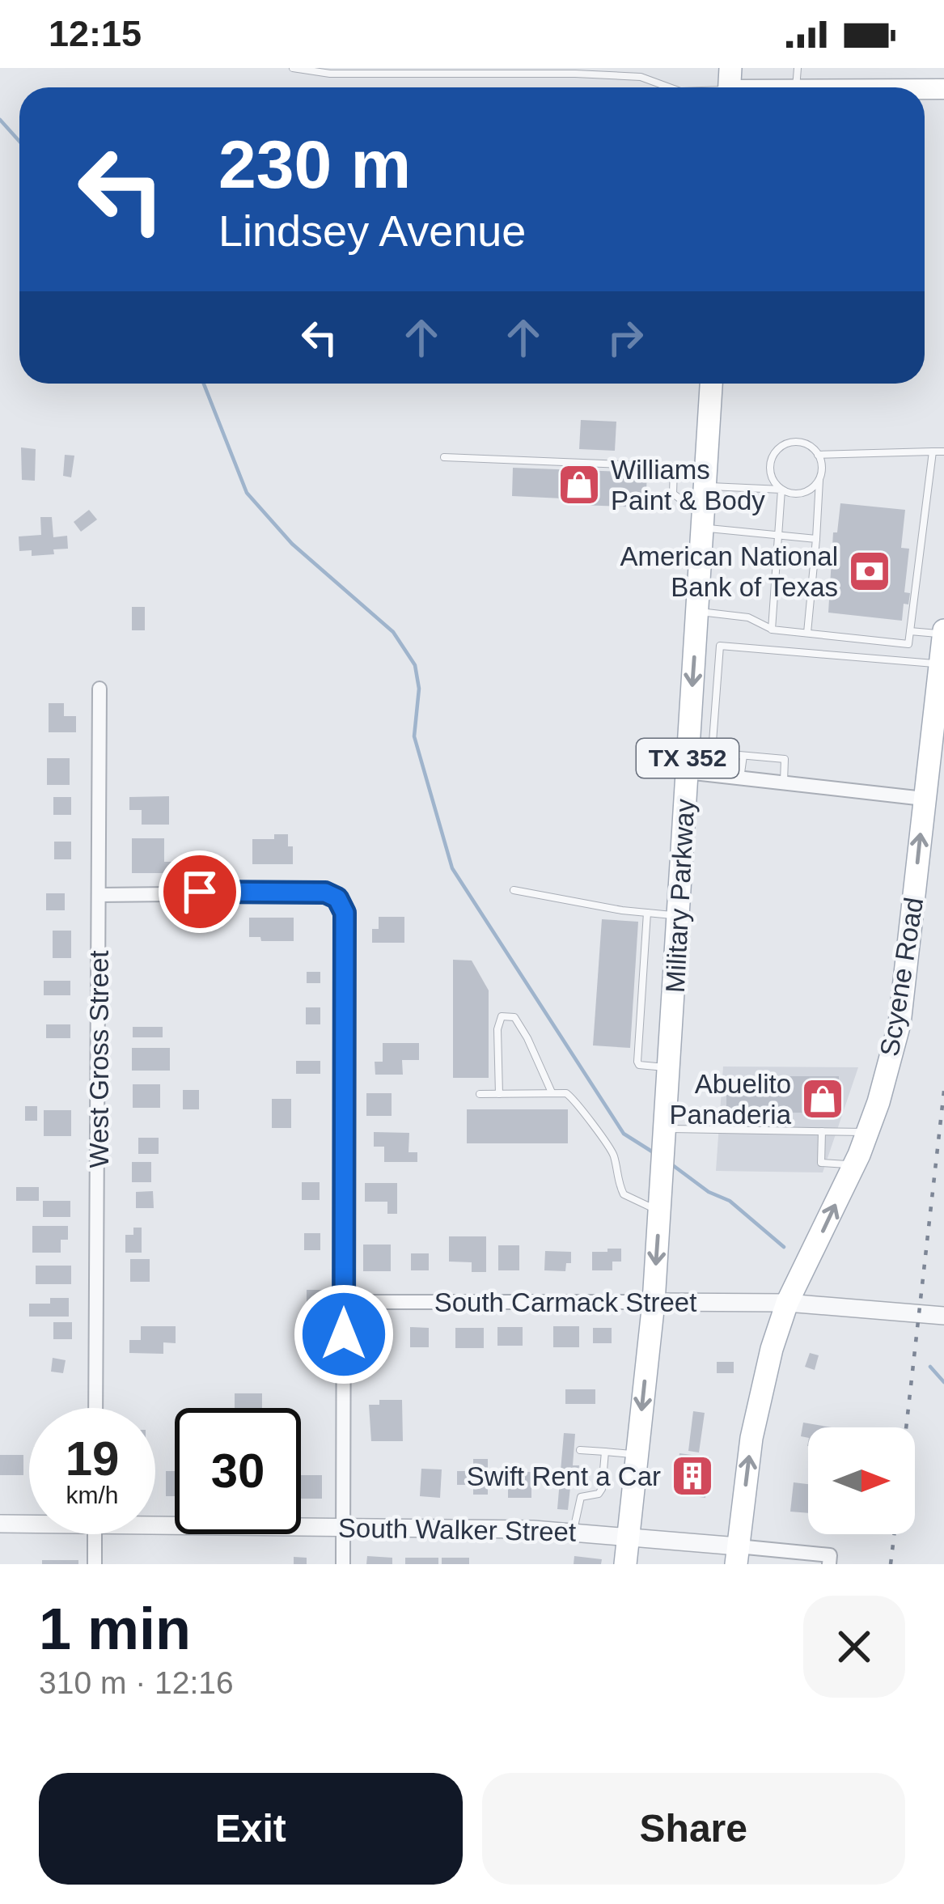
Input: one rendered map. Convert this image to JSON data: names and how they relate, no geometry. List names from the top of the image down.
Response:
{
  "streets": {
    "main road": ["TX 352", "Military Parkway", "Scyene Road"],
    "street": ["West Gross Street", "South Carmack Street", "South Walker Street"]
  },
  "crossings": [
    ["TX 352", "Military Parkway"],
    ["TX 352", "South Carmack Street"],
    ["TX 352", "South Walker Street"],
    ["Military Parkway", "South Carmack Street"],
    ["Scyene Road", "South Carmack Street"],
    ["Scyene Road", "South Walker Street"]
  ],
  "places": {
    "shop": ["Williams Paint & Body", "Abuelito Panaderia"],
    "bank": ["American National Bank of Texas"],
    "building": ["Swift Rent a Car"]
  },
  "north": "right",
  "page": {
    "status": "12:15",
    "turn": ["230 m", "Lindsey Avenue"],
    "speed": "19 km/h",
    "limit": "30",
    "heading": ["1 min", "310 m · 12:16"],
    "buttons": ["Exit", "Share"]
  }
}
